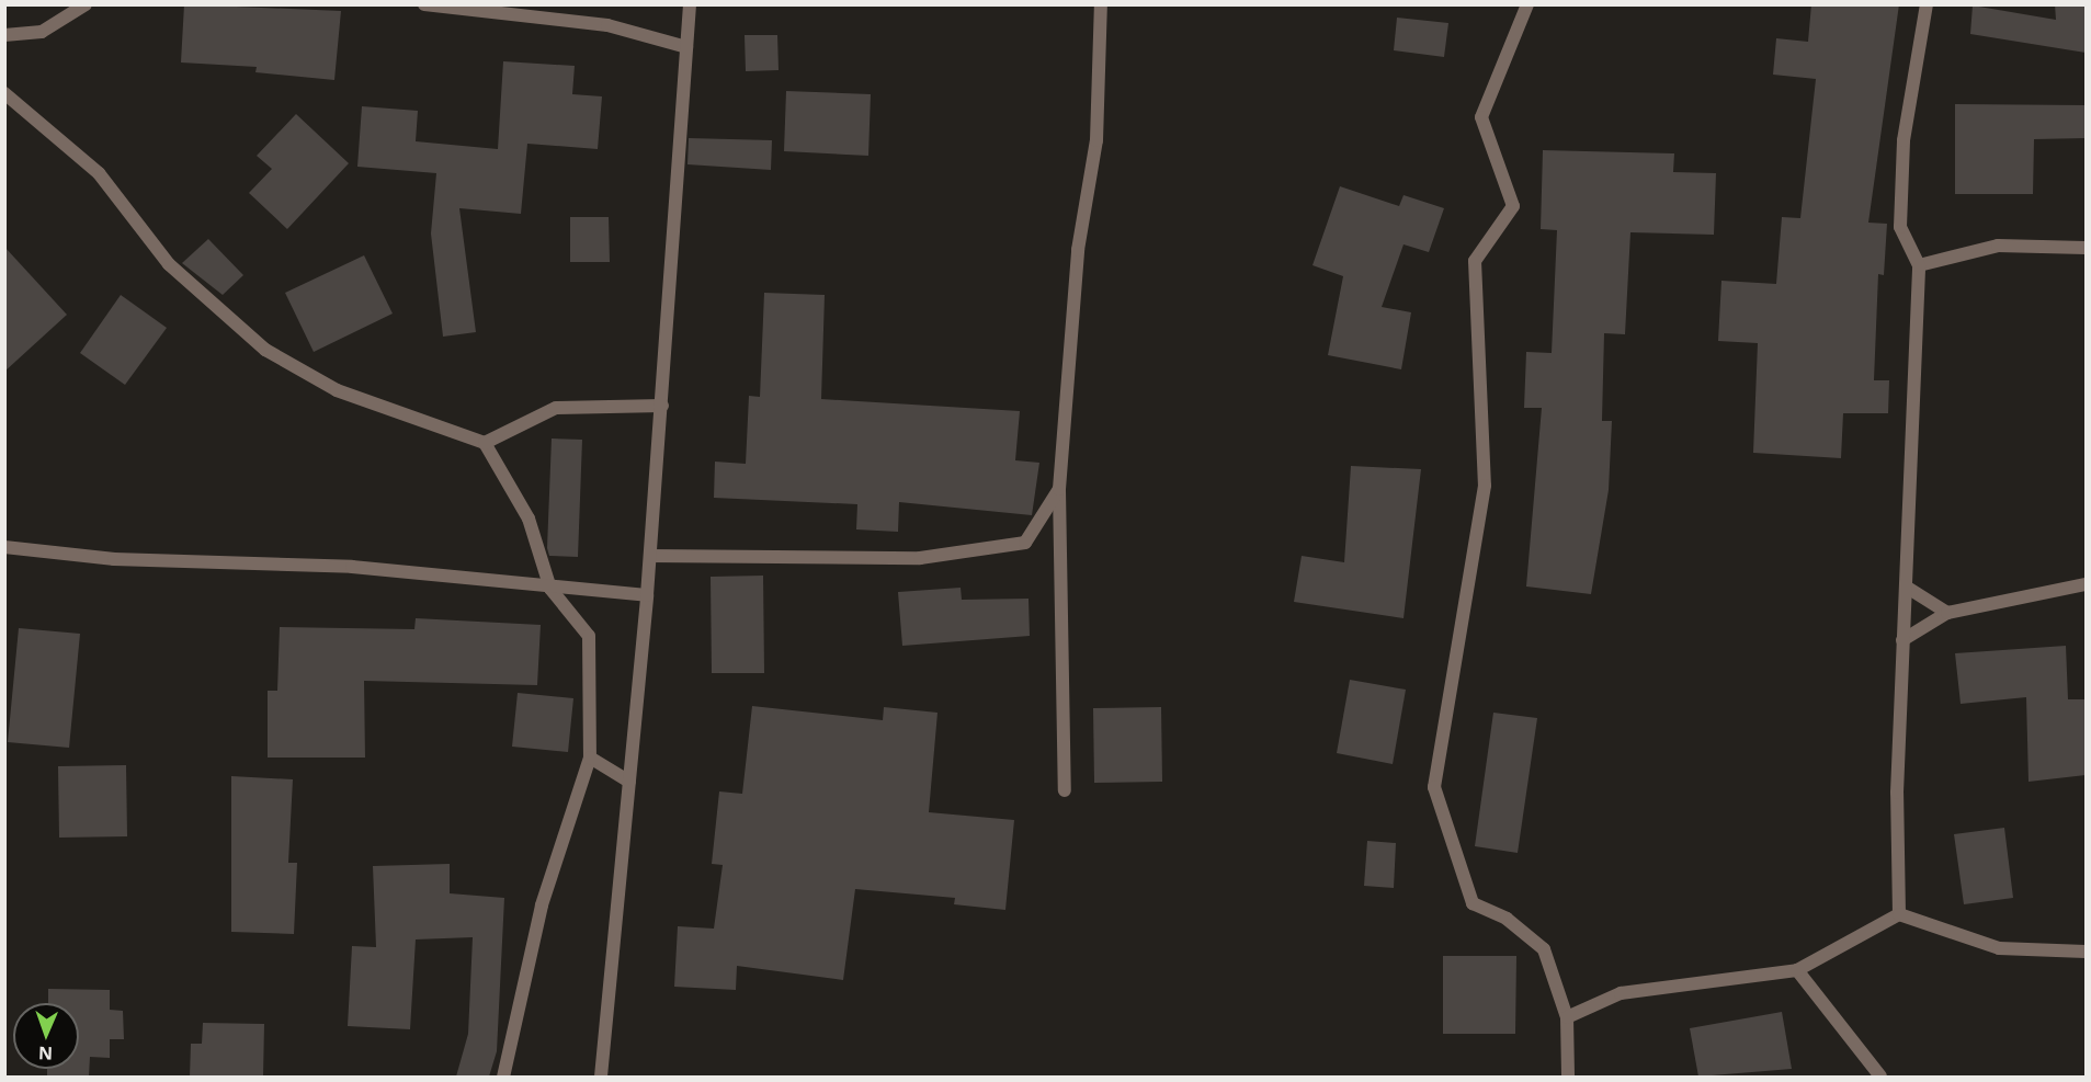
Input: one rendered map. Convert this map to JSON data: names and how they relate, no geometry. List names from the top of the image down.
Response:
{
  "north": "bottom"
}
